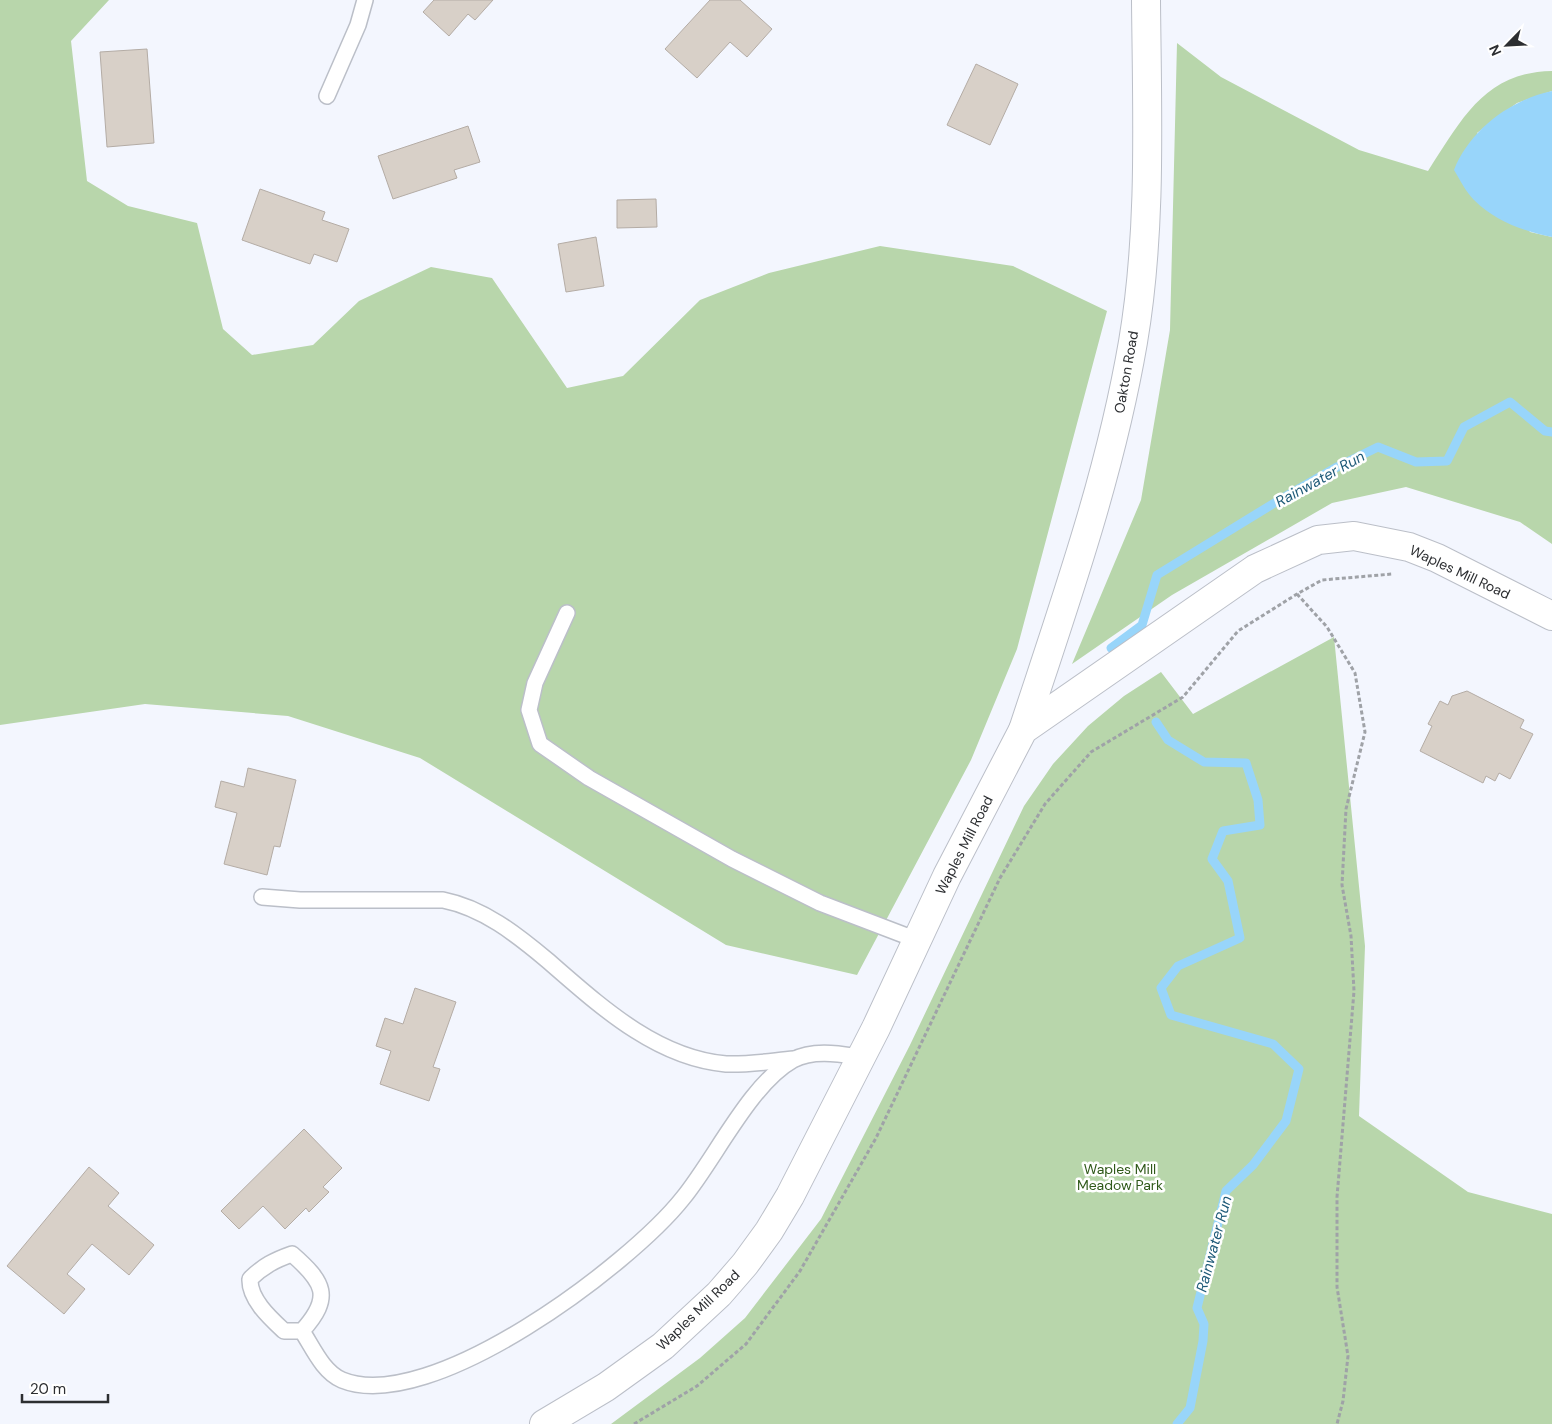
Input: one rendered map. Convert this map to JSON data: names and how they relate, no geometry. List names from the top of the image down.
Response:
{
  "streets": {
    "main road": ["Oakton Road", "Waples Mill Road"]
  },
  "crossings": [
    ["Oakton Road", "Waples Mill Road"]
  ],
  "water": ["Rainwater Run"],
  "parks": ["Waples Mill Meadow Park"],
  "scale_bar": "20 m",
  "north": "bottom left"
}
